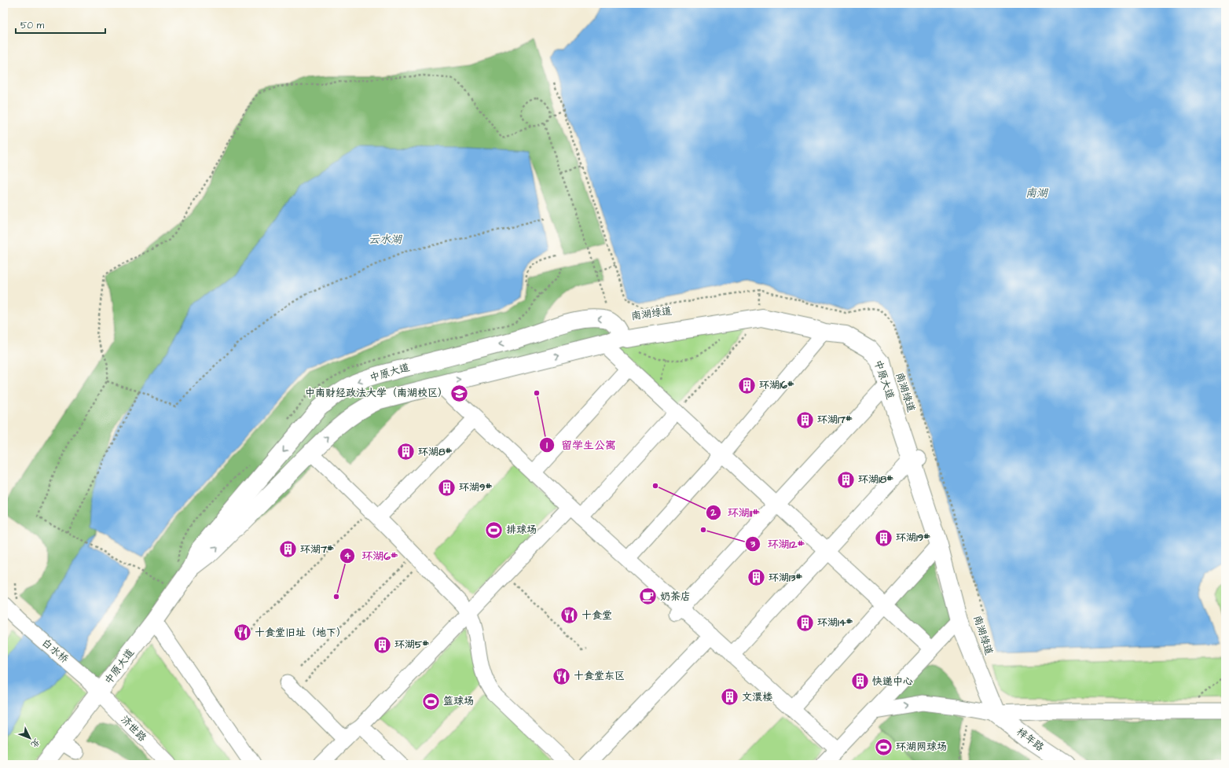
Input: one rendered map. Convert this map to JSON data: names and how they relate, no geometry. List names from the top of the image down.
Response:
{
  "streets": {
    "main road": ["中原大道", "梓年路"],
    "street": ["白水桥", "济世路"]
  },
  "crossings": [
    ["中原大道", "白水桥"],
    ["中原大道", "济世路"],
    ["中原大道", "梓年路"],
    ["白水桥", "济世路"]
  ],
  "water": ["南湖", "云水湖"],
  "places": {
    "building": [
      "环湖16#",
      "环湖17#",
      "环湖8#",
      "环湖18#",
      "环湖9#",
      "环湖19#",
      "环湖7#",
      "环湖13#",
      "环湖14#",
      "环湖5#",
      "快递中心",
      "文澴楼"
    ],
    "school or university": ["中南财经政法大学（南湖校区）"],
    "other": [
      "留学生公寓",
      "环湖11#",
      "环湖12#",
      "环湖6#"
    ],
    "sports": ["排球场", "篮球场", "环湖网球场"],
    "cafe": ["奶茶店"],
    "restaurant": ["十食堂", "十食堂旧址（地下）", "十食堂东区"]
  },
  "scale_bar": "50 m",
  "north": "bottom right"
}
